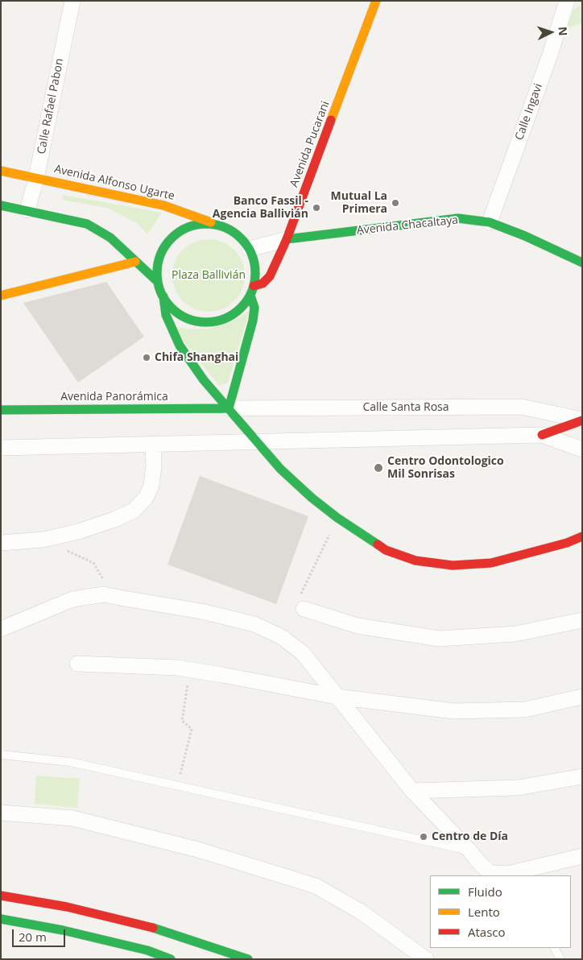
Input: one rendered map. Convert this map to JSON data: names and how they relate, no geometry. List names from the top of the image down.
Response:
{
  "streets": {
    "main road": [
      "Avenida Pucarani",
      "Avenida Alfonso Ugarte",
      "Avenida Chacaltaya",
      "Avenida Panorámica",
      "Calle Santa Rosa"
    ],
    "street": ["Calle Rafael Pabon", "Calle Ingavi"]
  },
  "crossings": [
    ["Calle Rafael Pabon", "Avenida Alfonso Ugarte"],
    ["Calle Ingavi", "Avenida Chacaltaya"],
    ["Avenida Pucarani", "Avenida Alfonso Ugarte"],
    ["Avenida Pucarani", "Avenida Chacaltaya"],
    ["Avenida Alfonso Ugarte", "Avenida Chacaltaya"],
    ["Avenida Panorámica", "Calle Santa Rosa"]
  ],
  "parks": ["Plaza Ballivián"],
  "places": [
    "Mutual La Primera",
    "Banco Fassil - Agencia Ballivián",
    "Chifa Shanghai",
    "Centro Odontologico Mil Sonrisas",
    "Centro de Día"
  ],
  "legend": ["Fluido", "Lento", "Atasco"],
  "scale_bar": "20 m",
  "north": "right"
}
